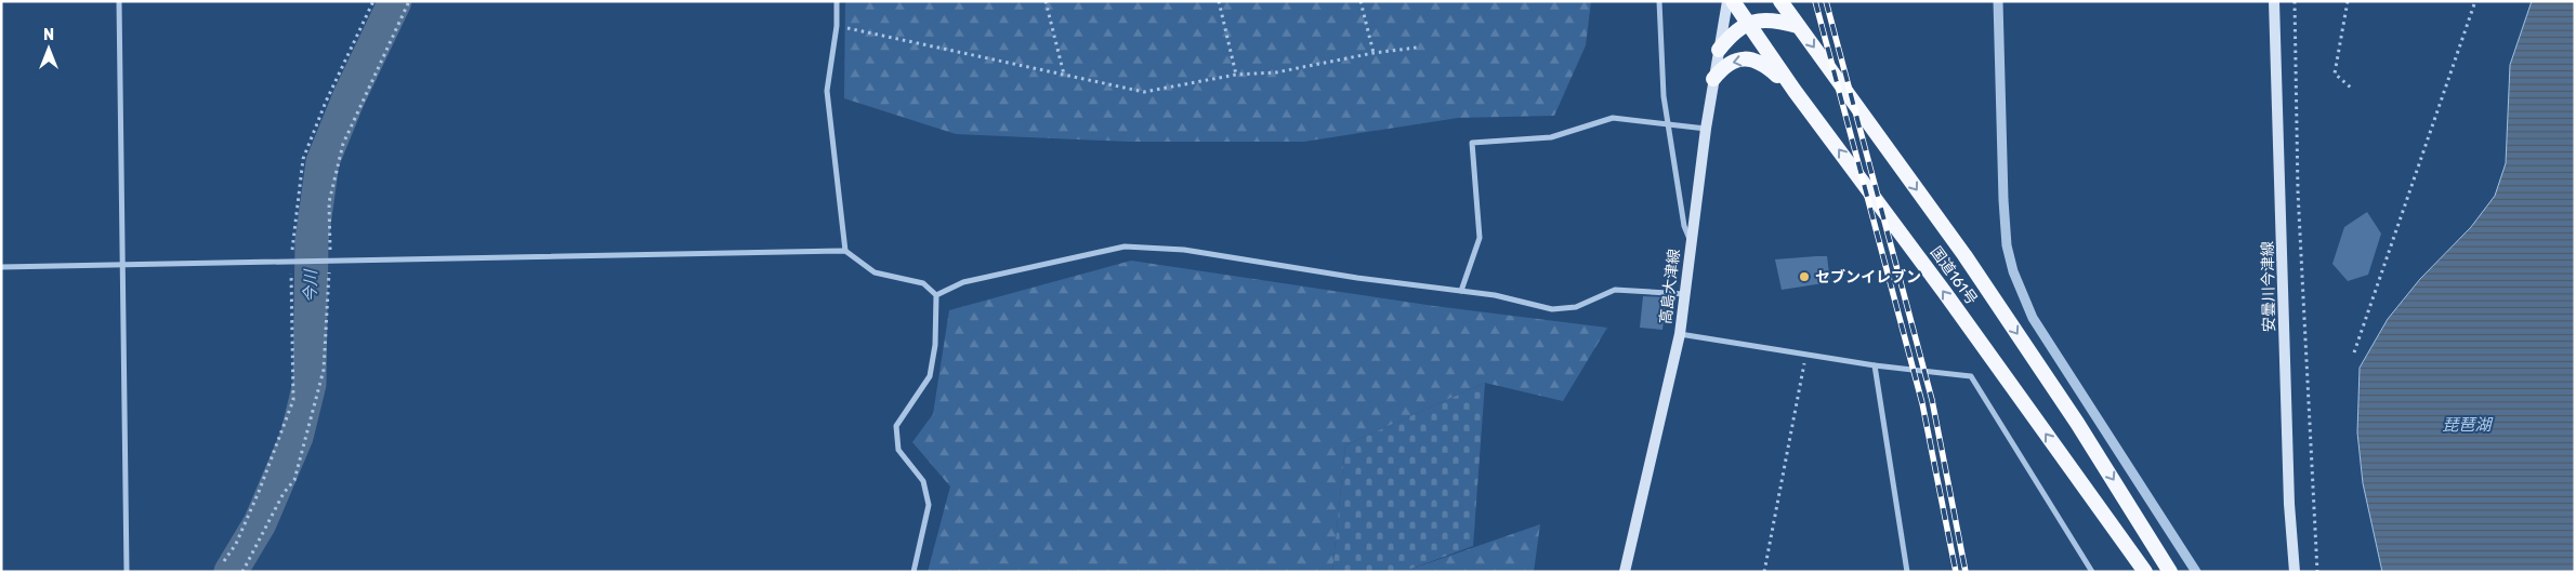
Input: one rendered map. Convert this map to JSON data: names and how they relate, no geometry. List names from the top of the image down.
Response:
{
  "streets": {
    "highway": ["国道161号"],
    "main road": ["高島大津線", "安曇川今津線"]
  },
  "water": ["今川", "琵琶湖"],
  "places": ["セブンイレブン"],
  "north": "top"
}
